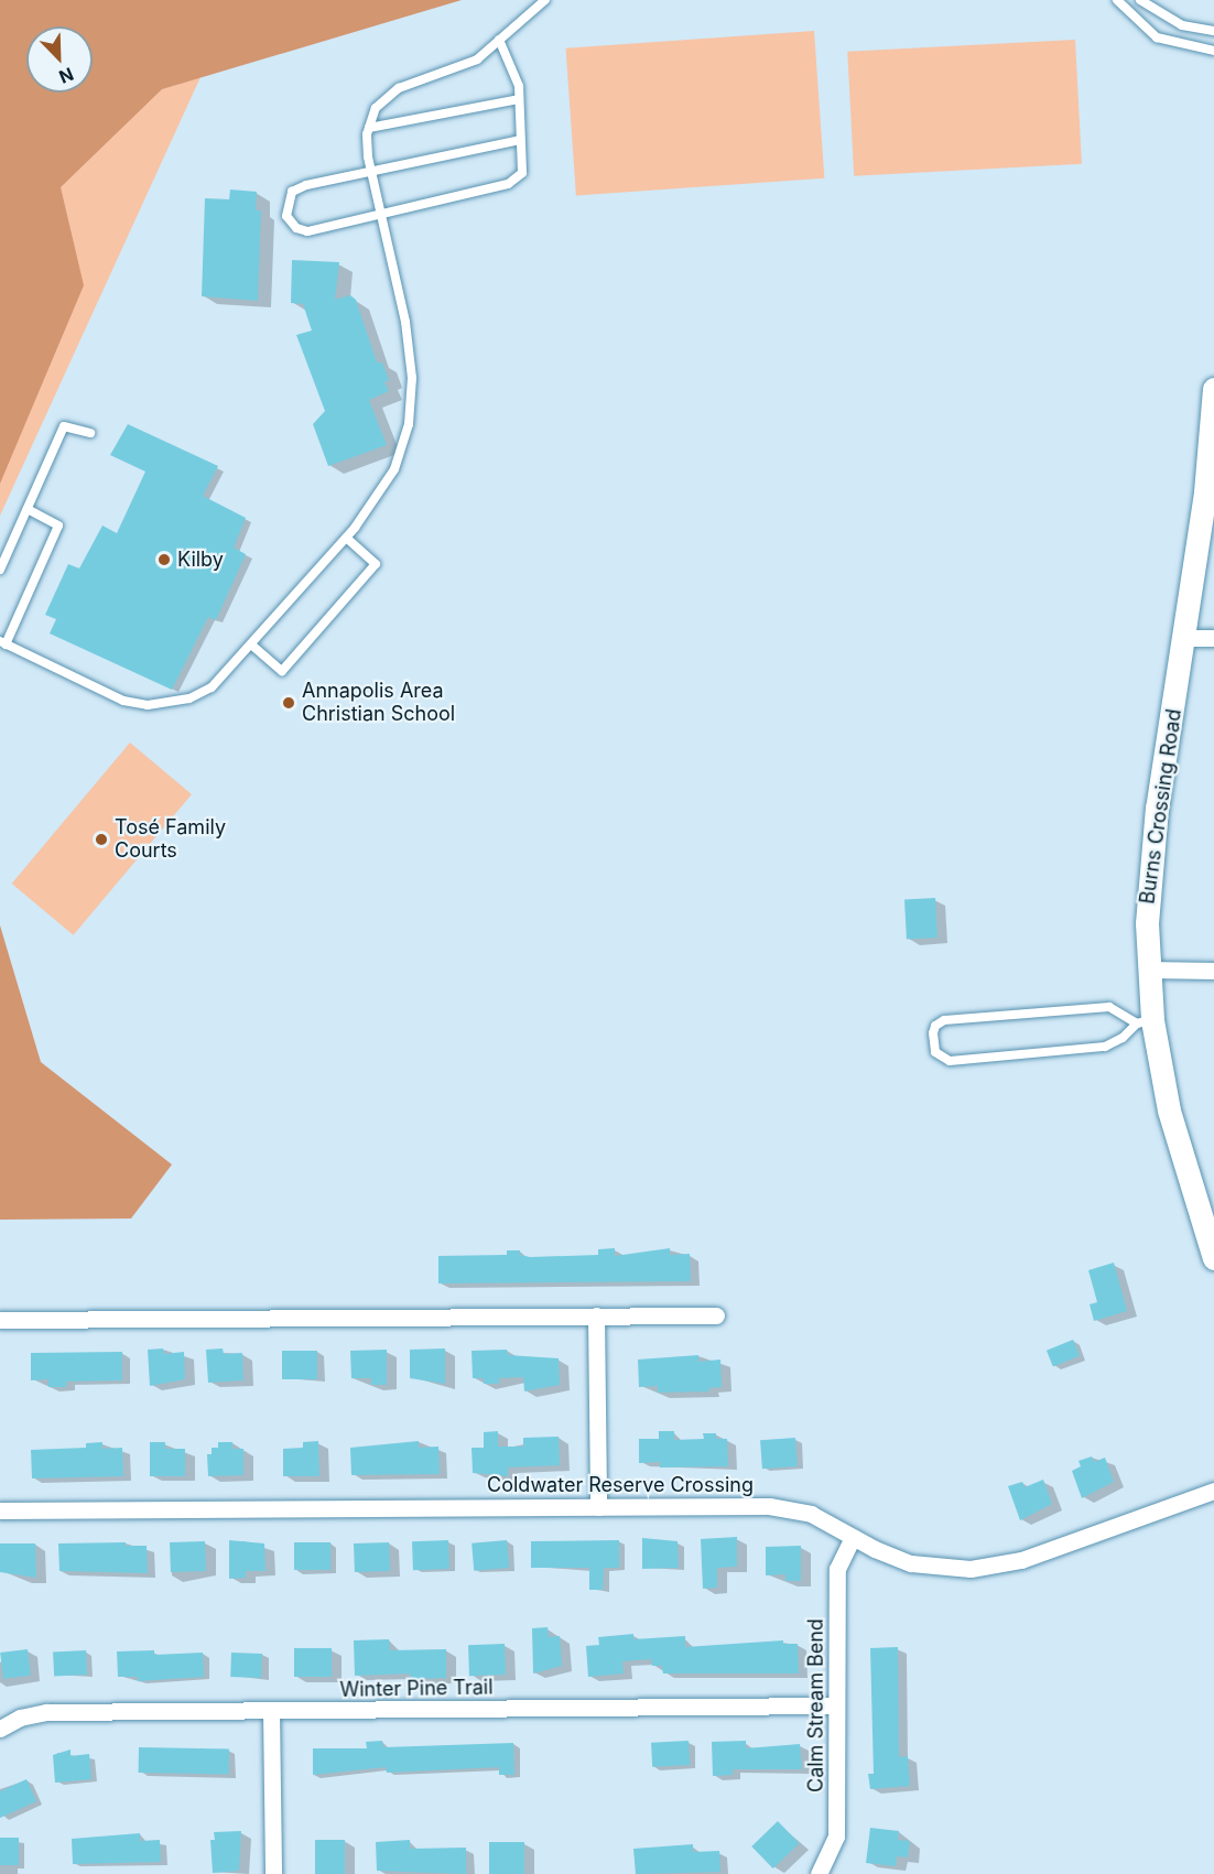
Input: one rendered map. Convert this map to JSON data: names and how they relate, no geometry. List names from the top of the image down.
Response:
{
  "streets": {
    "street": [
      "Burns Crossing Road",
      "Coldwater Reserve Crossing",
      "Winter Pine Trail",
      "Calm Stream Bend"
    ]
  },
  "crossings": [
    ["Coldwater Reserve Crossing", "Calm Stream Bend"],
    ["Winter Pine Trail", "Calm Stream Bend"]
  ],
  "places": ["Kilby", "Annapolis Area Christian School", "Tosé Family Courts"],
  "north": "bottom right"
}
